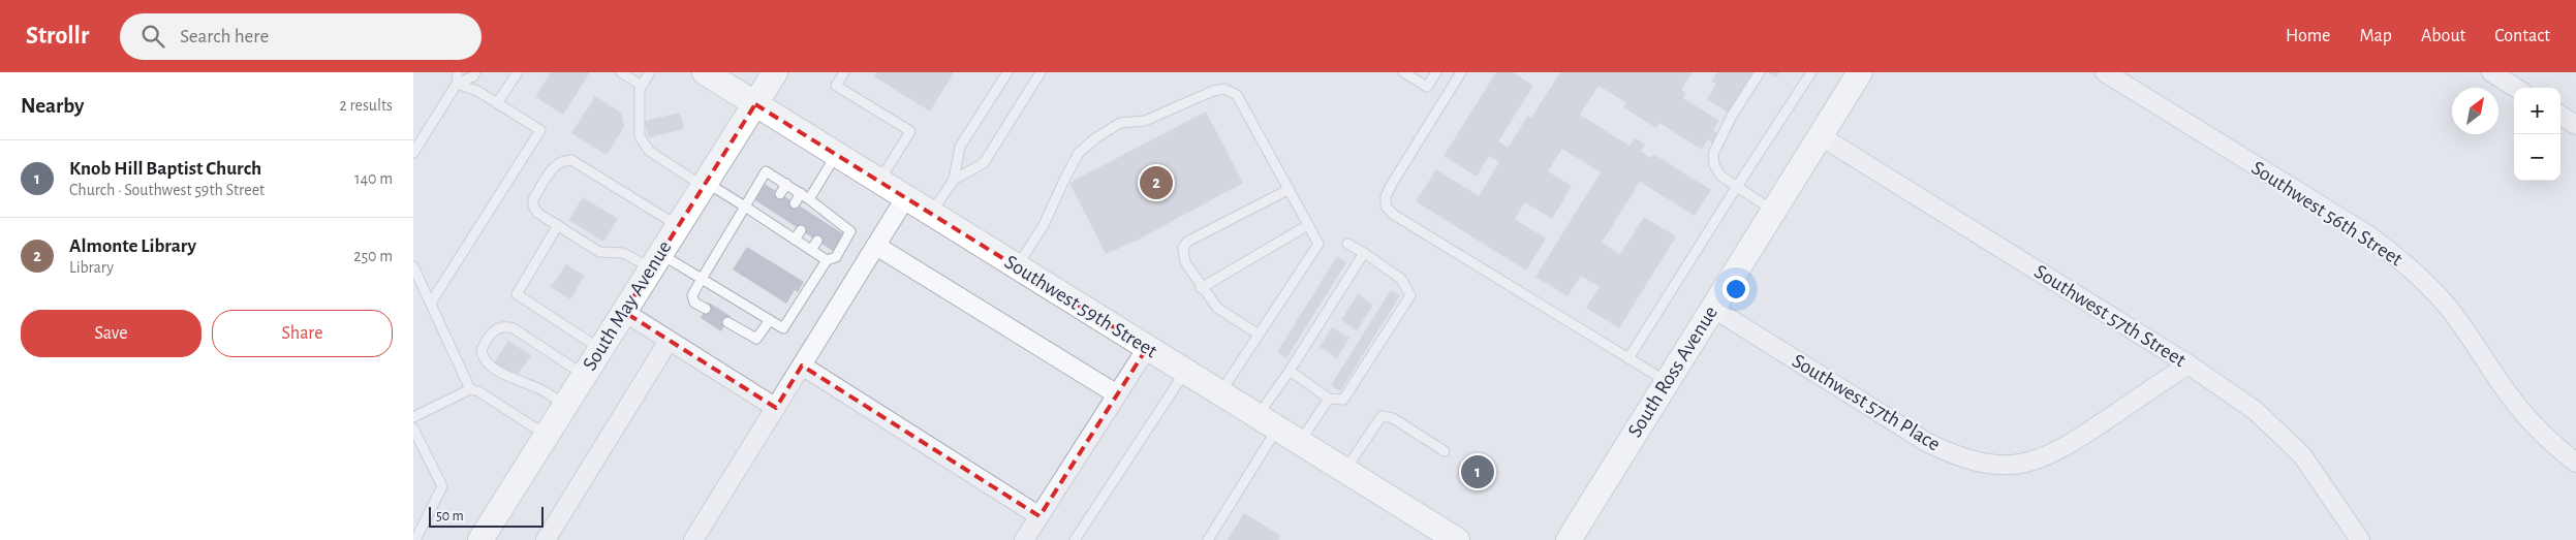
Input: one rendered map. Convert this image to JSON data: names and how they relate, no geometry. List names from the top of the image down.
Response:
{
  "streets": {
    "main road": ["South May Avenue", "Southwest 59th Street", "South Ross Avenue"],
    "street": ["Southwest 56th Street", "Southwest 57th Street", "Southwest 57th Place"]
  },
  "crossings": [
    ["South May Avenue", "Southwest 59th Street"],
    ["Southwest 57th Street", "South Ross Avenue"],
    ["Southwest 57th Street", "Southwest 57th Place"],
    ["South Ross Avenue", "Southwest 57th Place"]
  ],
  "scale_bar": "50 m",
  "north": "top right",
  "page": {
    "header": "Strollr",
    "search": "Search here",
    "nav": [
      "Home",
      "Map",
      "About",
      "Contact"
    ],
    "heading": ["Nearby", "2 results"],
    "map_buttons": ["+", "−"],
    "list": [
      {
        "mark": "1",
        "name": "Knob Hill Baptist Church",
        "note": "Church · Southwest 59th Street",
        "value": "140 m"
      },
      {
        "mark": "2",
        "name": "Almonte Library",
        "note": "Library",
        "value": "250 m"
      }
    ],
    "pins": ["2", "1"],
    "buttons": ["Save", "Share"],
    "scale": "50 m"
  }
}
